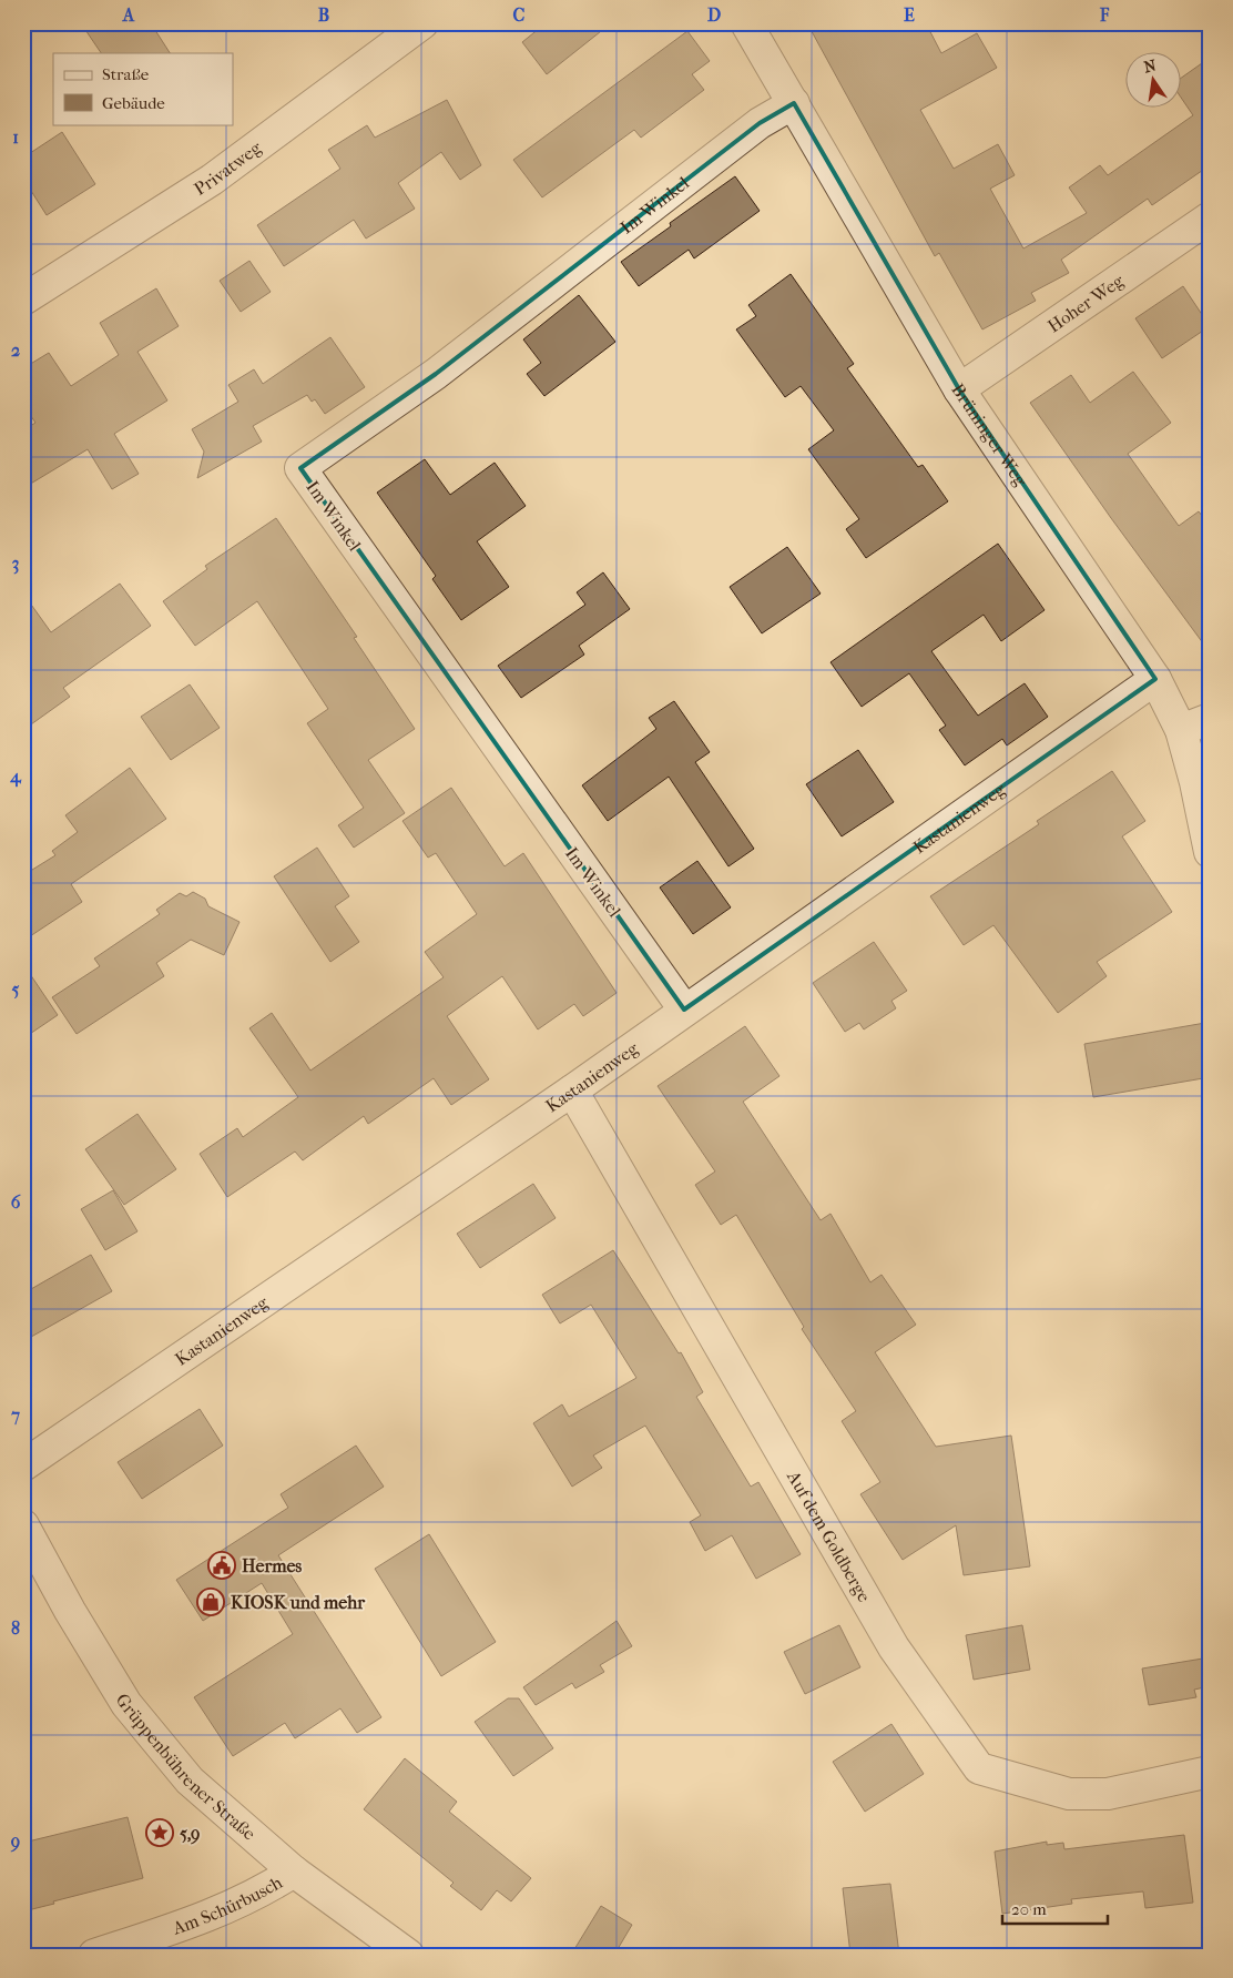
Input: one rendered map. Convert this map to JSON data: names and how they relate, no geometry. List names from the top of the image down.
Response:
{
  "streets": {
    "street": [
      "Privatweg",
      "Im Winkel",
      "Hoher Weg",
      "Brüninger Weg",
      "Kastanienweg",
      "Auf dem Goldberge",
      "Grüppenbührener Straße",
      "Am Schürbusch"
    ]
  },
  "crossings": [
    ["Im Winkel", "Brüninger Weg"],
    ["Im Winkel", "Kastanienweg"],
    ["Hoher Weg", "Brüninger Weg"],
    ["Brüninger Weg", "Kastanienweg"],
    ["Kastanienweg", "Auf dem Goldberge"],
    ["Grüppenbührener Straße", "Am Schürbusch"]
  ],
  "places": {
    "public building": ["Hermes"],
    "shop": ["KIOSK und mehr"],
    "place": ["5,9"]
  },
  "legend": ["Straße", "Gebäude"],
  "scale_bar": "20 m",
  "north": "top",
  "grid": {
    "columns": [
      "A",
      "B",
      "C",
      "D",
      "E",
      "F"
    ],
    "rows": [
      "1",
      "2",
      "3",
      "4",
      "5",
      "6",
      "7",
      "8",
      "9"
    ]
  }
}
